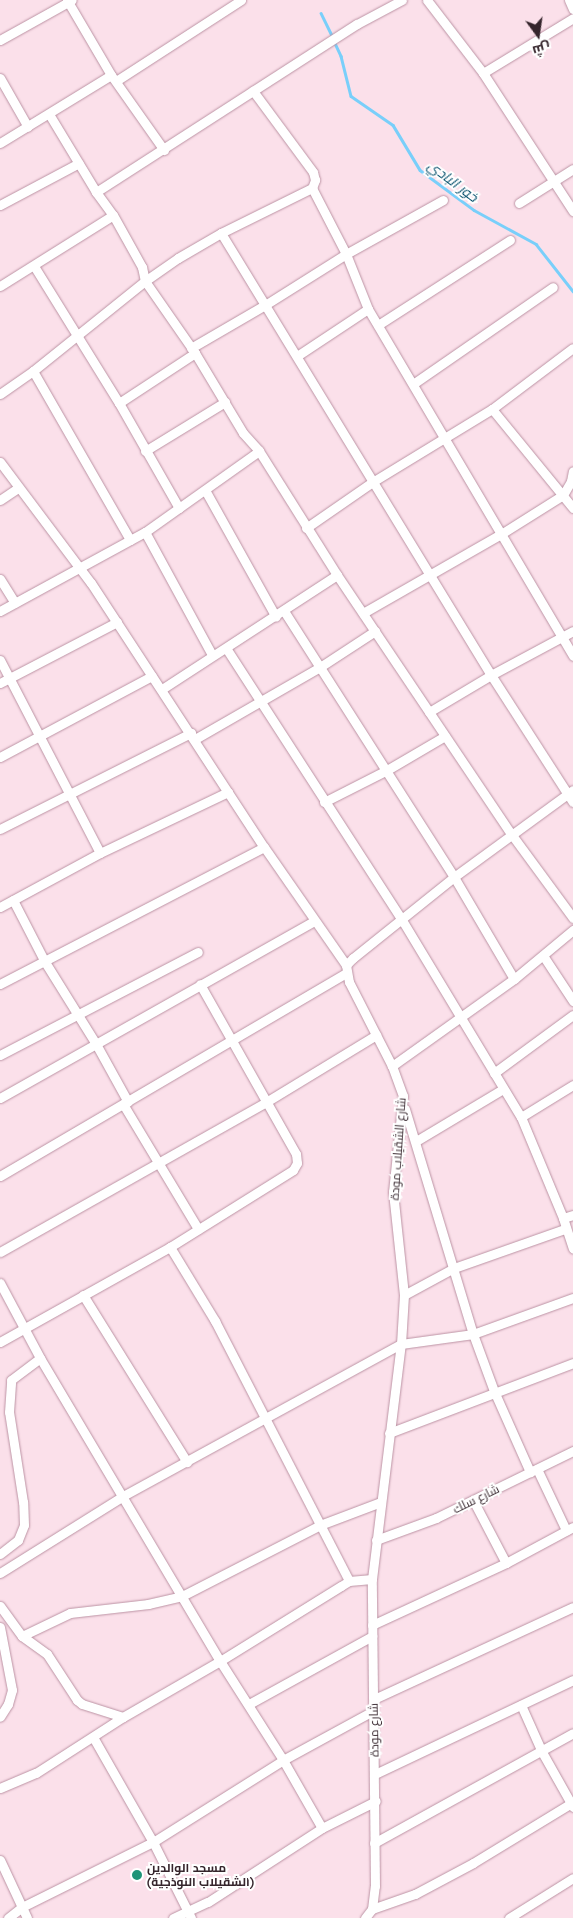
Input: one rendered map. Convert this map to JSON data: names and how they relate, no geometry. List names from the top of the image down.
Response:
{
  "streets": {
    "street": ["شارع الشقيلاب مودة", "شارع سلك", "شارع مودة"]
  },
  "crossings": [
    ["شارع الشقيلاب مودة", "شارع سلك"],
    ["شارع الشقيلاب مودة", "شارع مودة"],
    ["شارع سلك", "شارع مودة"]
  ],
  "water": ["خور البادي"],
  "places": ["مسجد الوالدين (الشقيلاب النوذجية)"],
  "north": "bottom"
}
